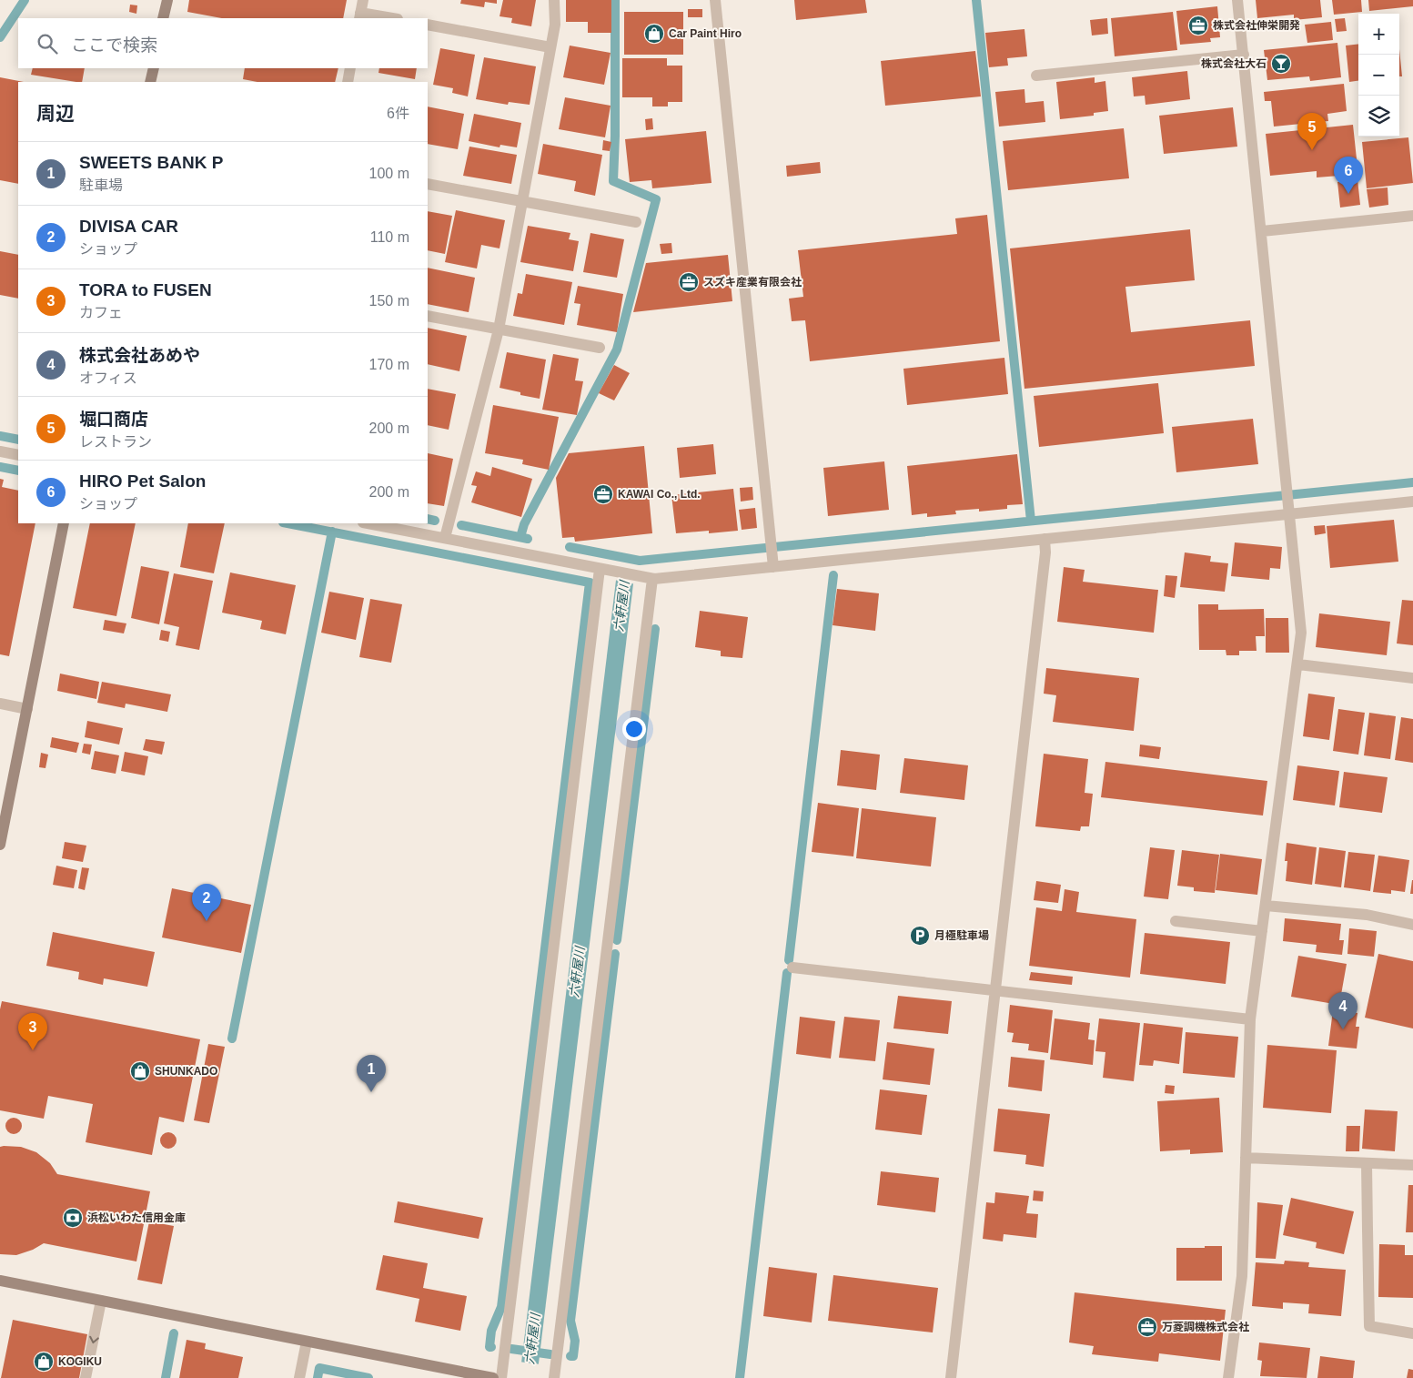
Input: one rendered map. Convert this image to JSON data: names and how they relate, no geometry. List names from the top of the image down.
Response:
{
  "water": ["六軒屋川"],
  "places": {
    "office": [
      "株式会社伸栄開発",
      "スズキ産業有限会社",
      "KAWAI Co., Ltd.",
      "万菱調機株式会社"
    ],
    "shop": ["Car Paint Hiro", "SHUNKADO", "KOGIKU"],
    "bar": ["株式会社大石"],
    "parking": ["月極駐車場"],
    "bank": ["浜松いわた信用金庫"]
  },
  "page": {
    "map_buttons": ["+", "−"],
    "search": "ここで検索",
    "heading": ["周辺", "6件"],
    "pins": [
      "5",
      "6",
      "2",
      "4",
      "3",
      "1"
    ],
    "list": [
      {
        "mark": "1",
        "name": "SWEETS BANK P",
        "note": "駐車場",
        "value": "100 m"
      },
      {
        "mark": "2",
        "name": "DIVISA CAR",
        "note": "ショップ",
        "value": "110 m"
      },
      {
        "mark": "3",
        "name": "TORA to FUSEN",
        "note": "カフェ",
        "value": "150 m"
      },
      {
        "mark": "4",
        "name": "株式会社あめや",
        "note": "オフィス",
        "value": "170 m"
      },
      {
        "mark": "5",
        "name": "堀口商店",
        "note": "レストラン",
        "value": "200 m"
      },
      {
        "mark": "6",
        "name": "HIRO Pet Salon",
        "note": "ショップ",
        "value": "200 m"
      }
    ]
  }
}
